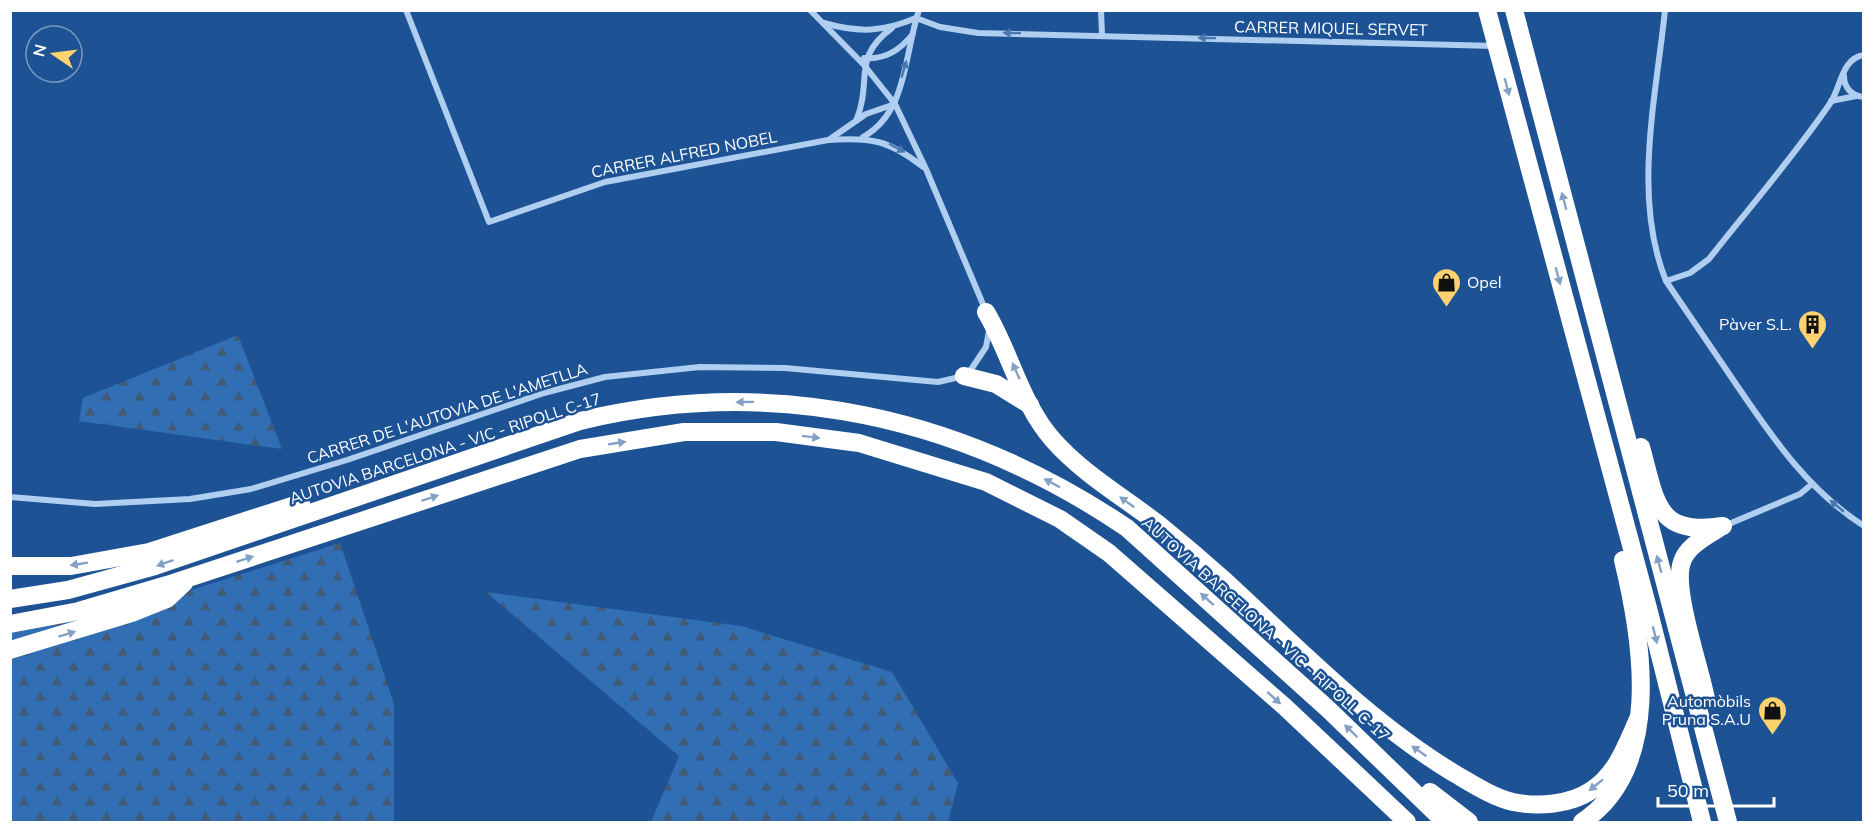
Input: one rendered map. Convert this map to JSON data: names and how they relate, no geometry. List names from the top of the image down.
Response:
{
  "streets": {
    "highway": ["AUTOVIA BARCELONA - VIC - RIPOLL C-17"],
    "street": ["CARRER MIQUEL SERVET", "CARRER ALFRED NOBEL", "CARRER DE L'AUTOVIA DE L'AMETLLA"]
  },
  "one_way": ["CARRER MIQUEL SERVET"],
  "places": {
    "shop": ["Opel", "Automòbils Pruna S.A.U"],
    "building": ["Pàver S.L."]
  },
  "scale_bar": "50 m",
  "north": "left"
}
